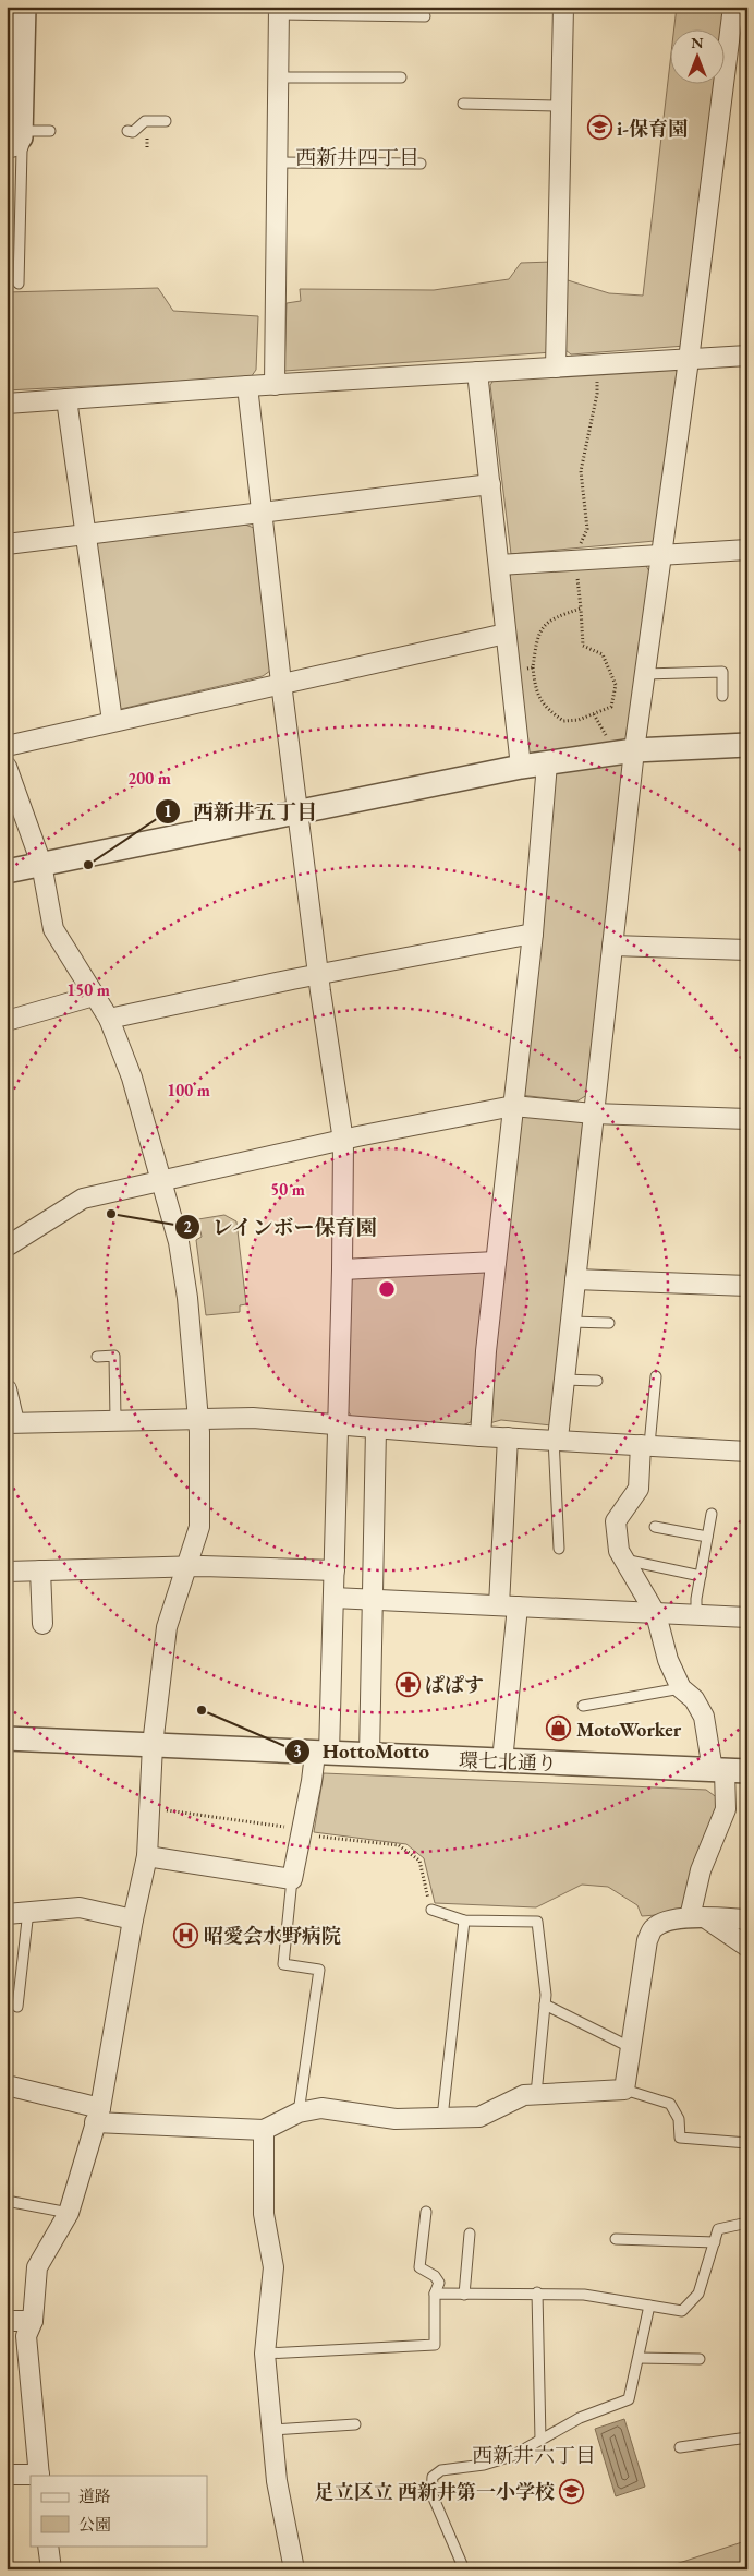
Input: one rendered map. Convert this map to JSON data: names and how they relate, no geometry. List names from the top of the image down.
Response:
{
  "streets": {
    "street": ["環七北通り"]
  },
  "districts": ["西新井四丁目", "西新井六丁目"],
  "places": {
    "school or university": ["i-保育園", "足立区立 西新井第一小学校"],
    "other": ["西新井五丁目", "レインボー保育園", "HottoMotto"],
    "pharmacy": ["ぱぱす"],
    "shop": ["MotoWorker"],
    "hospital": ["昭愛会水野病院"]
  },
  "legend": ["道路", "公園"],
  "north": "top",
  "rings": [
    "200 m",
    "150 m",
    "100 m",
    "50 m"
  ]
}
